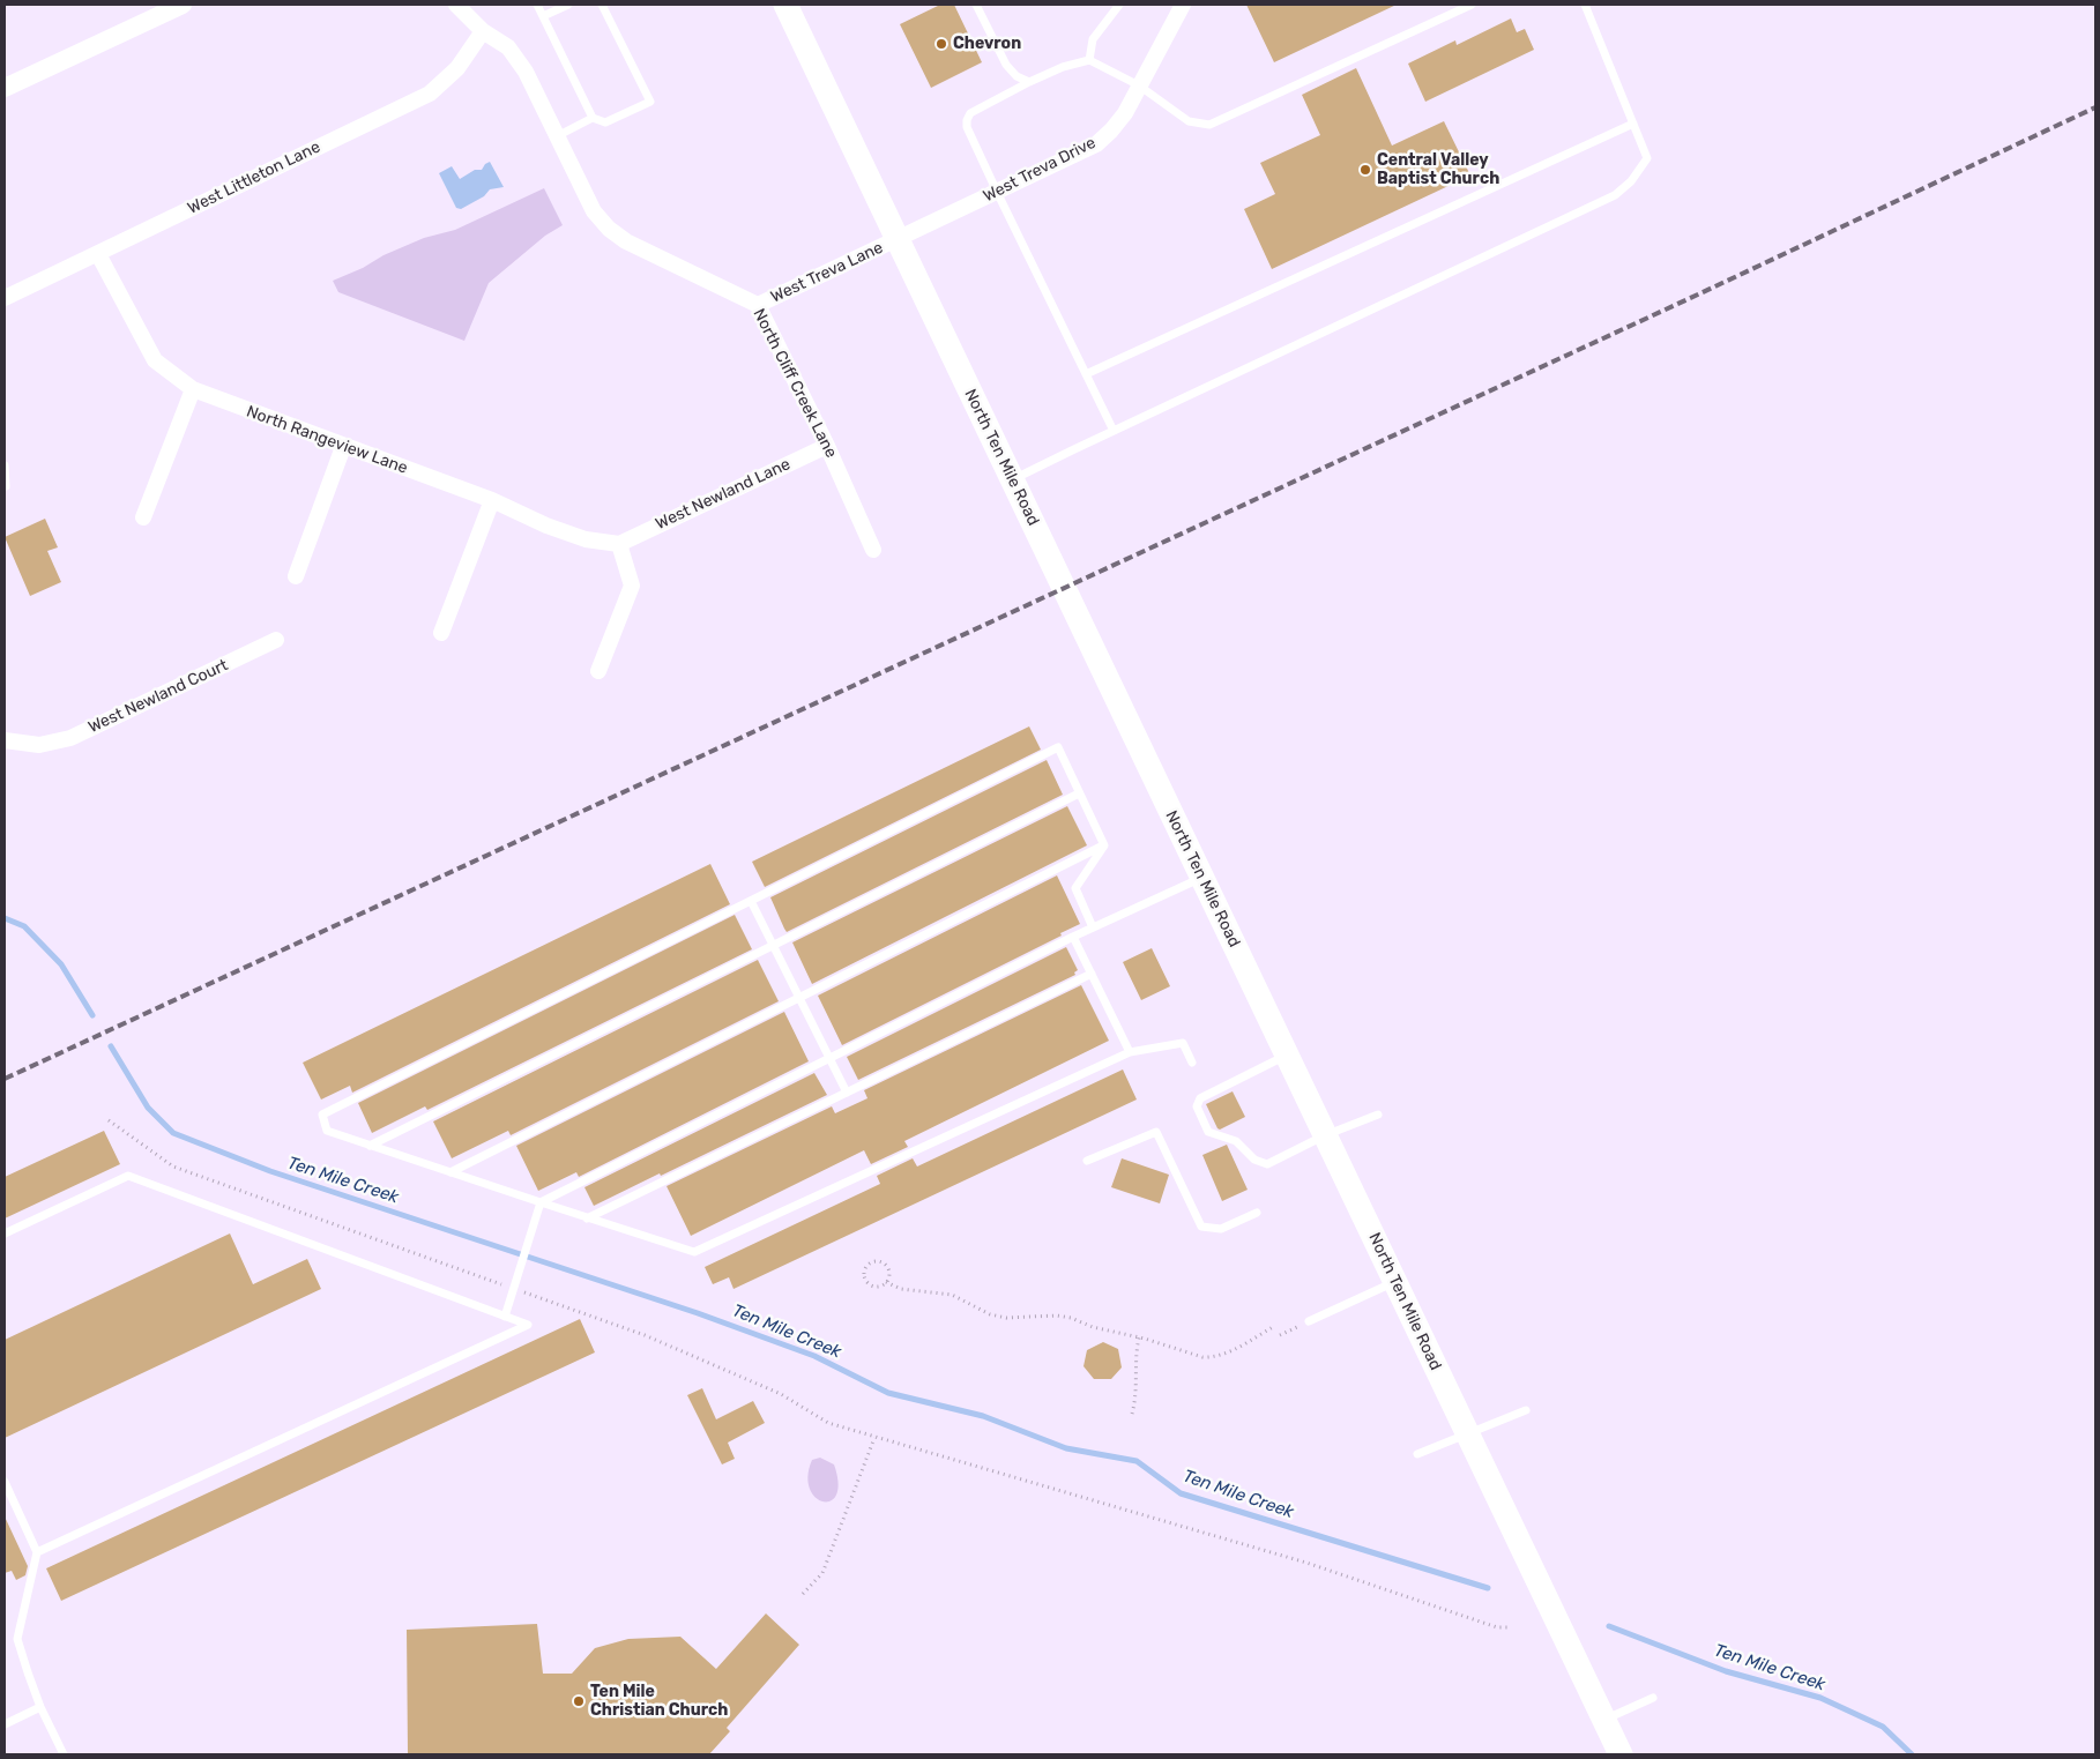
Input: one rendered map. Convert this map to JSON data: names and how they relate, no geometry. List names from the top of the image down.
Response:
{
  "streets": {
    "main road": ["North Ten Mile Road"],
    "street": [
      "West Treva Drive",
      "West Littleton Lane",
      "West Treva Lane",
      "North Cliff Creek Lane",
      "North Rangeview Lane",
      "West Newland Lane",
      "West Newland Court"
    ]
  },
  "crossings": [
    ["West Treva Drive", "West Treva Lane"],
    ["West Treva Drive", "North Ten Mile Road"],
    ["West Littleton Lane", "North Cliff Creek Lane"],
    ["West Littleton Lane", "North Rangeview Lane"],
    ["West Treva Lane", "North Cliff Creek Lane"],
    ["West Treva Lane", "North Ten Mile Road"],
    ["North Cliff Creek Lane", "West Newland Lane"],
    ["North Rangeview Lane", "West Newland Lane"]
  ],
  "water": ["Ten Mile Creek"],
  "places": ["Chevron", "Central Valley Baptist Church", "Ten Mile Christian Church"]
}
